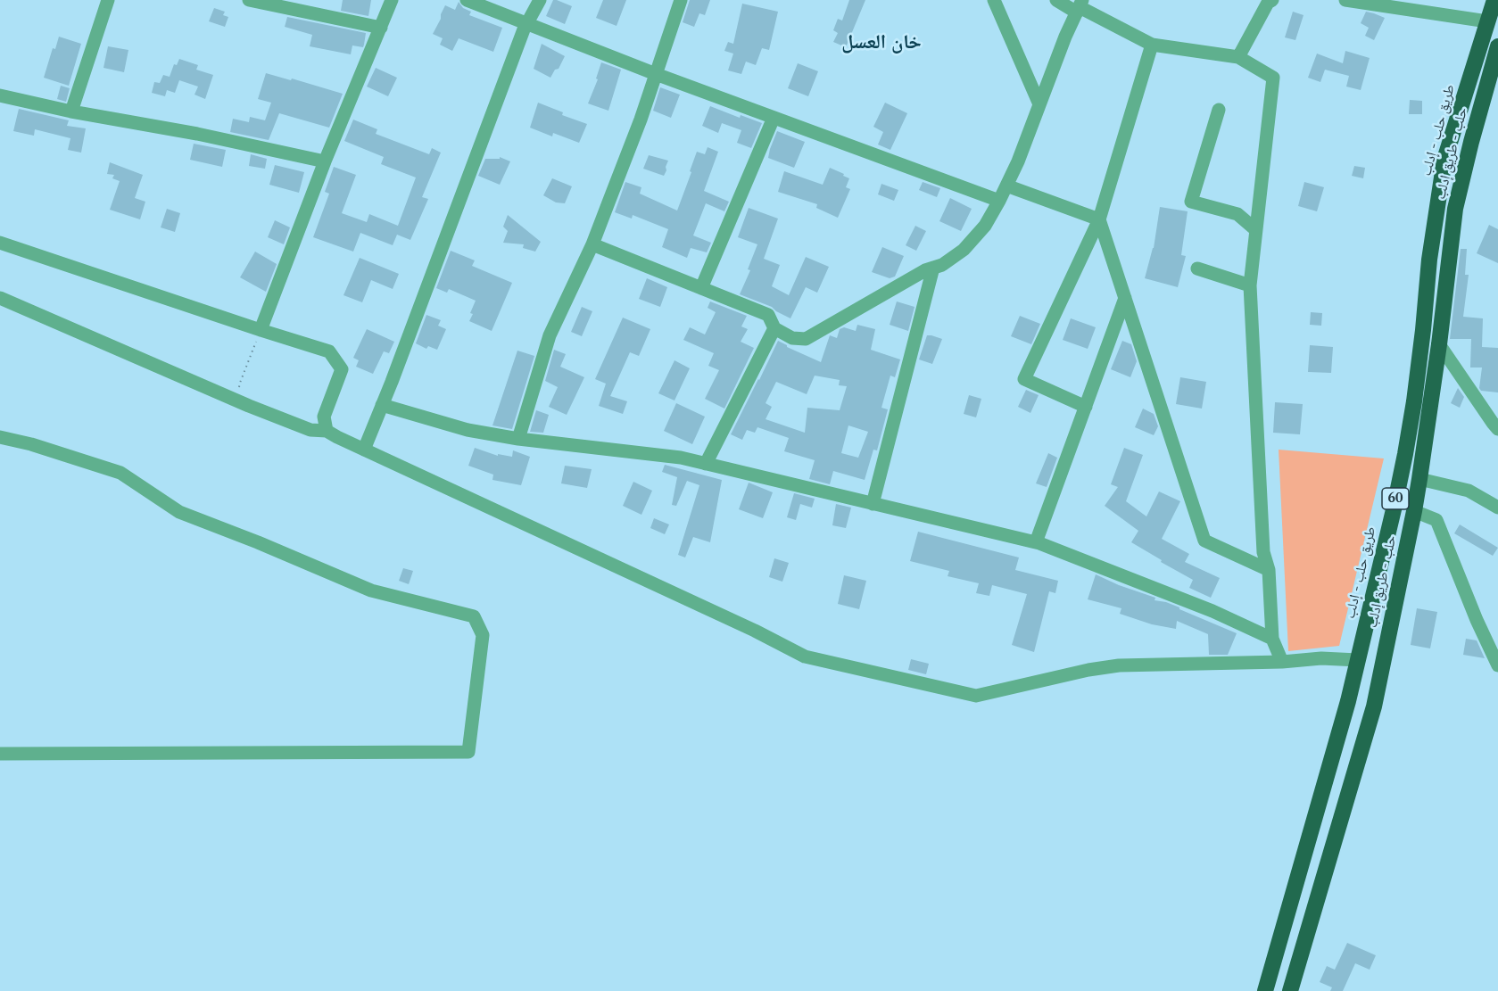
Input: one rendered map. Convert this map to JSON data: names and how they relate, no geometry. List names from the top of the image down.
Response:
{
  "streets": {
    "highway": ["طريق حلب - إدلب", "حلب - طريق إدلب", "60"]
  },
  "districts": ["خان العسل"]
}
